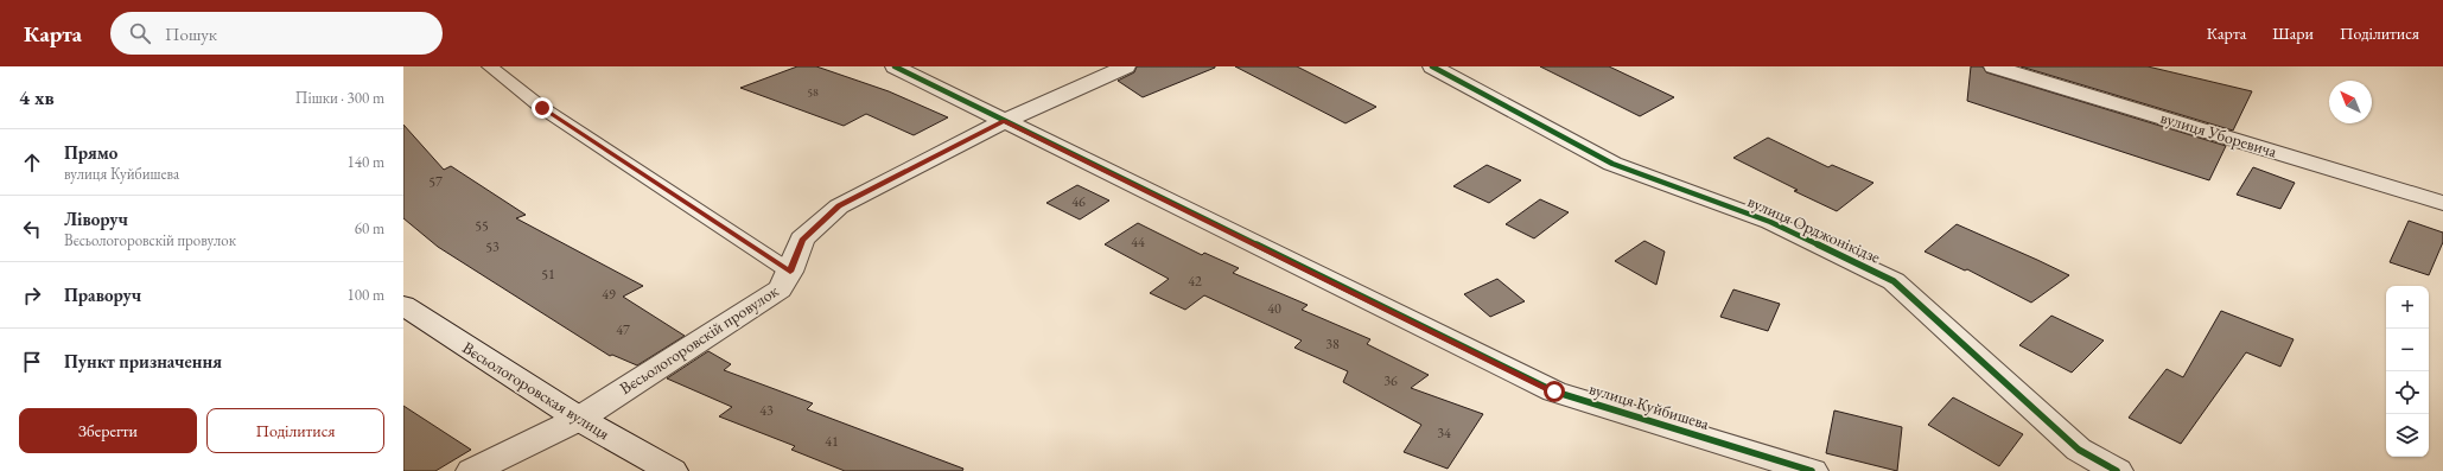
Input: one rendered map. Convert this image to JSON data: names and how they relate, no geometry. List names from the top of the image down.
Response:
{
  "streets": {
    "street": [
      "вулиця Уборевича",
      "вулиця Орджонікідзе",
      "Вєсьологоровскій провулок",
      "Вєсьологоровская вулиця",
      "вулиця Куйбишева"
    ]
  },
  "crossings": [
    ["Вєсьологоровскій провулок", "Вєсьологоровская вулиця"],
    ["Вєсьологоровскій провулок", "вулиця Куйбишева"]
  ],
  "house_numbers": [
    "58",
    "57",
    "46",
    "55",
    "44",
    "53",
    "51",
    "42",
    "49",
    "40",
    "47",
    "38",
    "36",
    "43",
    "34",
    "41"
  ],
  "north": "top left",
  "page": {
    "header": "Карта",
    "search": "Пошук",
    "nav": ["Карта", "Шари", "Поділитися"],
    "heading": ["4 хв", "Пішки · 300 m"],
    "list": [
      ["Прямо", "вулиця Куйбишева", "140 m"],
      ["Ліворуч", "Вєсьологоровскій провулок", "60 m"],
      ["Праворуч", "100 m"],
      "Пункт призначення"
    ],
    "map_buttons": ["+", "−"],
    "buttons": ["Зберегти", "Поділитися"]
  }
}
